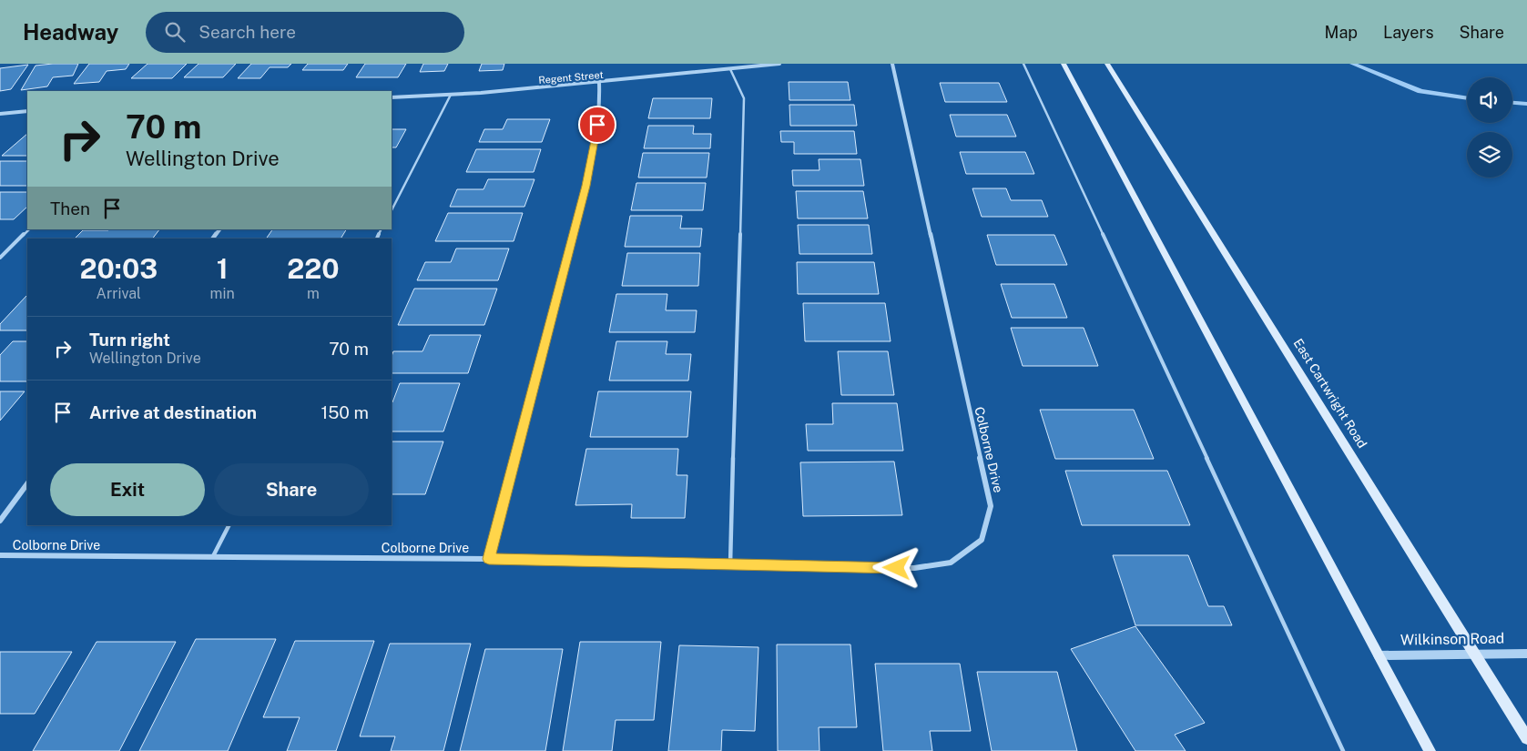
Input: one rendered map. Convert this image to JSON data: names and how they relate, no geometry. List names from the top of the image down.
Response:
{
  "streets": {
    "main road": ["East Cartwright Road"],
    "street": ["Regent Street", "Colborne Drive", "Wilkinson Road"]
  },
  "crossings": [
    ["East Cartwright Road", "Wilkinson Road"]
  ],
  "page": {
    "header": "Headway",
    "search": "Search here",
    "nav": ["Map", "Layers", "Share"],
    "turn": ["70 m", "Wellington Drive"],
    "then": "Then",
    "eta": [
      "20:03",
      "Arrival",
      "1",
      "min",
      "220",
      "m"
    ],
    "list": [
      {
        "name": "Turn right",
        "note": "Wellington Drive",
        "value": "70 m"
      },
      {
        "name": "Arrive at destination",
        "value": "150 m"
      }
    ],
    "buttons": ["Exit", "Share"]
  }
}
